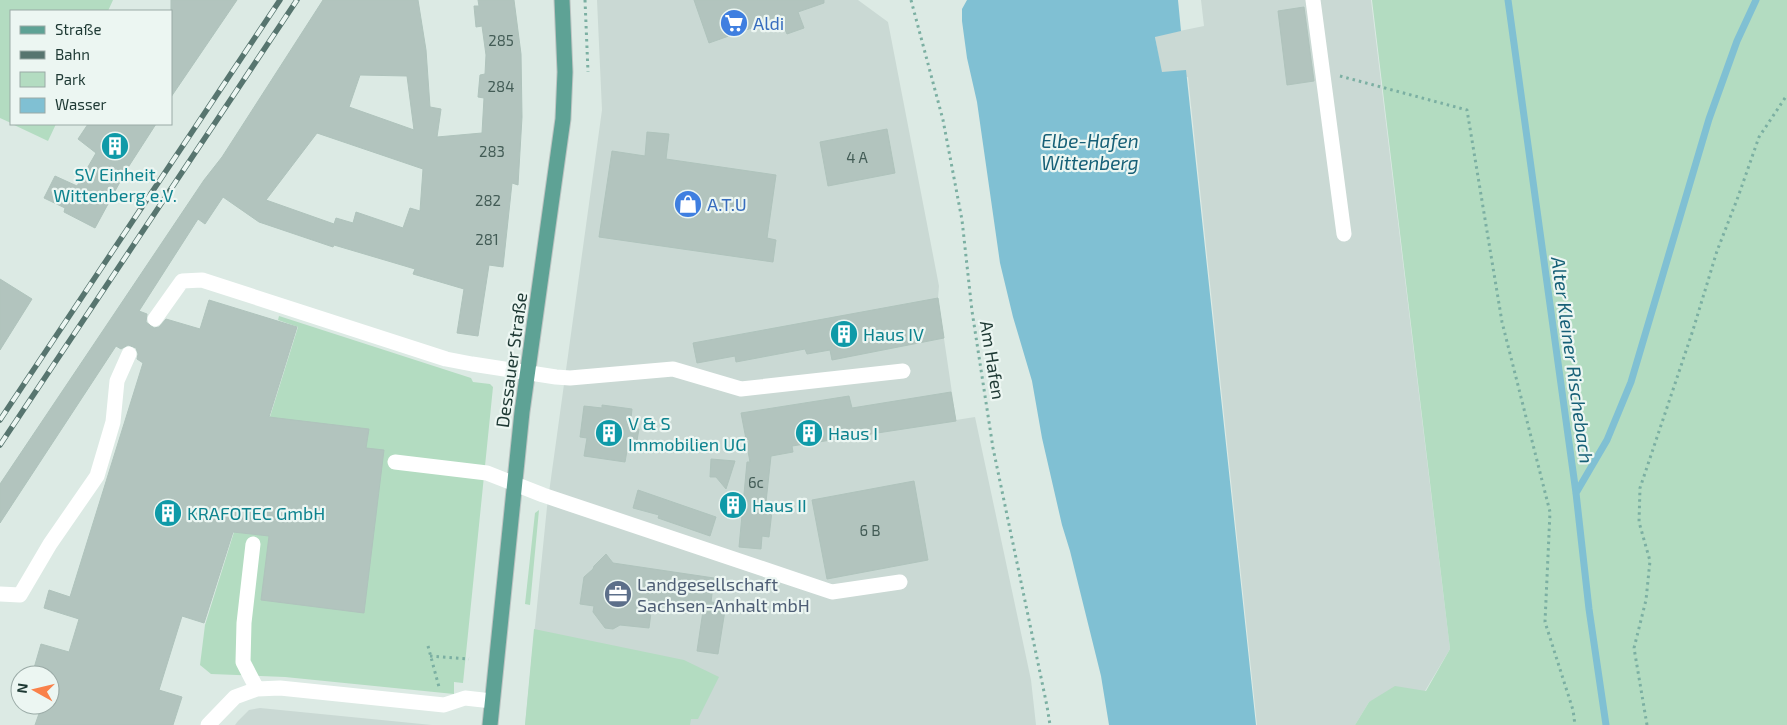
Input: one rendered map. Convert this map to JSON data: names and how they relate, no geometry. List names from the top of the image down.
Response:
{
  "streets": {
    "main road": ["Dessauer Straße"],
    "path": ["Am Hafen"]
  },
  "water": ["Elbe-Hafen Wittenberg", "Alter Kleiner Rischebach"],
  "places": {
    "supermarket": ["Aldi"],
    "building": [
      "SV Einheit Wittenberg e.V.",
      "Haus IV",
      "V & S Immobilien UG",
      "Haus I",
      "Haus II",
      "KRAFOTEC GmbH"
    ],
    "shop": ["A.T.U"],
    "office": ["Landgesellschaft Sachsen-Anhalt mbH"]
  },
  "house_numbers": [
    "285",
    "284",
    "283",
    "4 A",
    "282",
    "281",
    "6c",
    "6 B"
  ],
  "legend": [
    "Straße",
    "Bahn",
    "Park",
    "Wasser"
  ],
  "north": "left"
}
